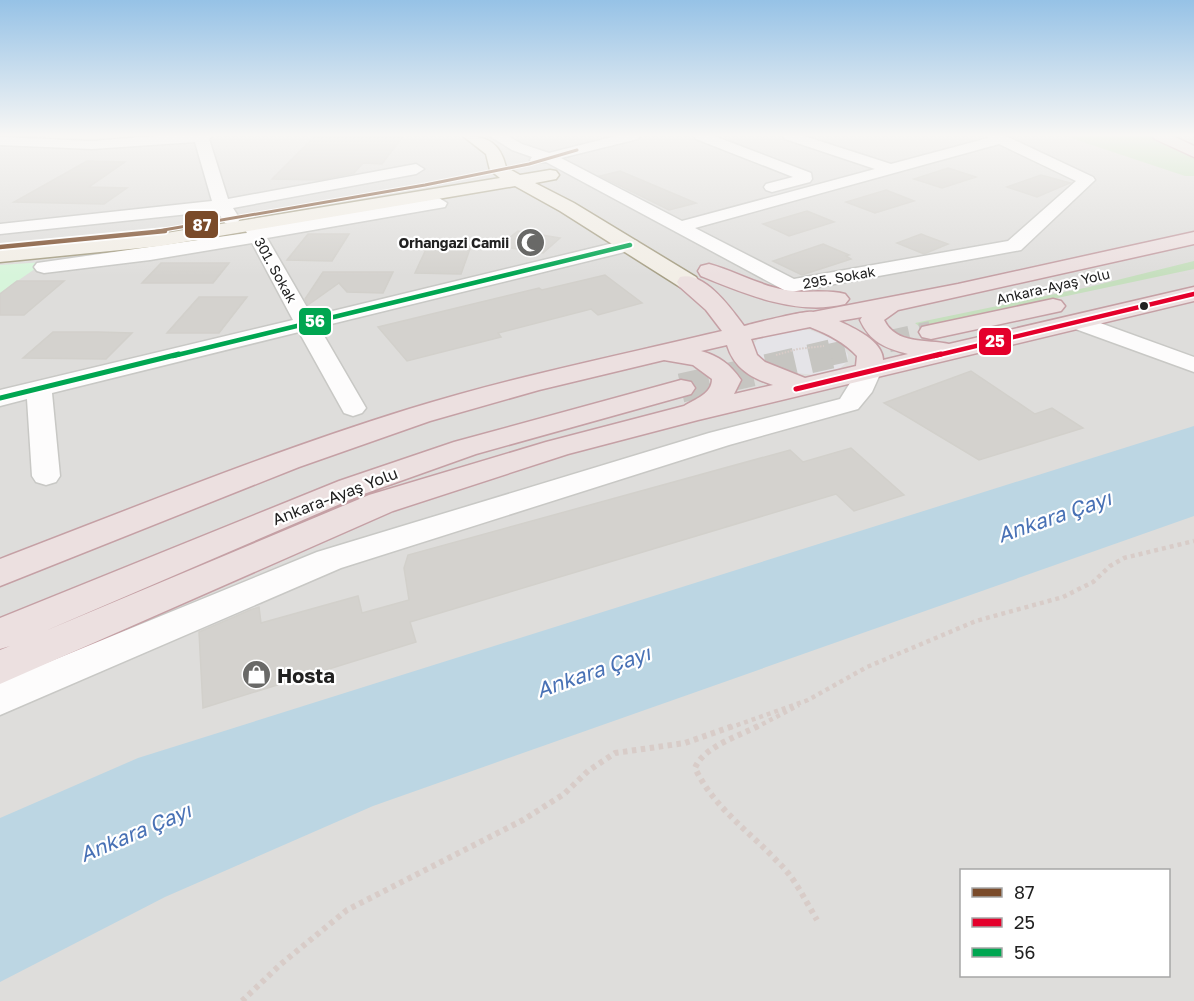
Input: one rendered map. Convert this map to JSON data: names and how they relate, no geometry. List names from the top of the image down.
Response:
{
  "streets": {
    "highway": ["Ankara-Ayaş Yolu"],
    "street": ["301. Sokak", "295. Sokak"]
  },
  "water": ["Ankara Çayı"],
  "places": {
    "mosque": ["Orhangazi Camii"],
    "shop": ["Hosta"]
  },
  "lines": ["transit line 87", "transit line 56", "transit line 25"],
  "legend": ["87", "25", "56"]
}
